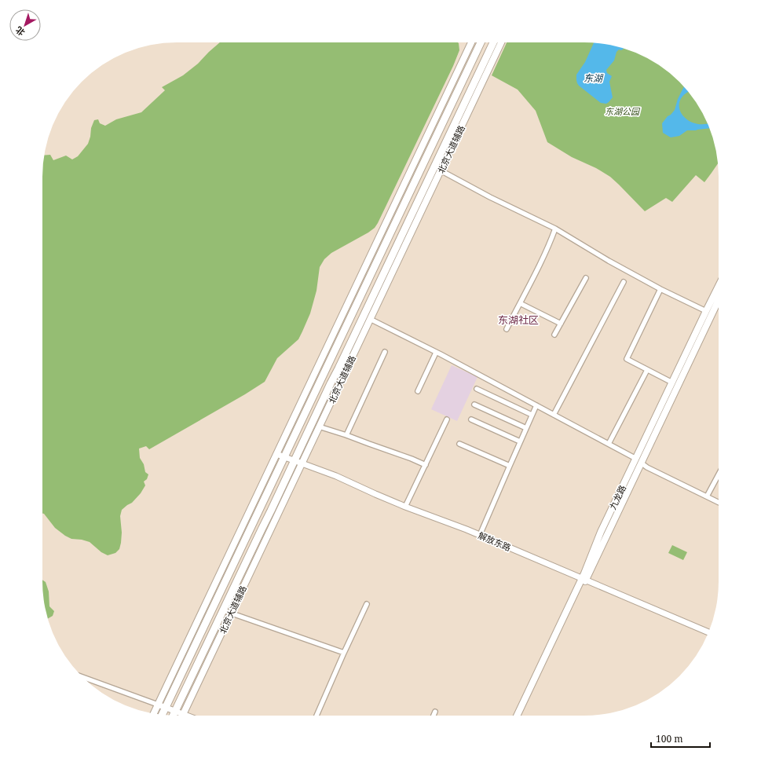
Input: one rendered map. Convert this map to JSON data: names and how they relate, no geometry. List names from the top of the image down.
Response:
{
  "streets": {
    "main road": ["北京大道辅路", "九龙路"],
    "street": ["解放东路"]
  },
  "crossings": [
    ["北京大道辅路", "解放东路"],
    ["九龙路", "解放东路"]
  ],
  "districts": ["东湖社区"],
  "water": ["东湖"],
  "parks": ["东湖公园"],
  "scale_bar": "100 m",
  "north": "bottom left"
}
